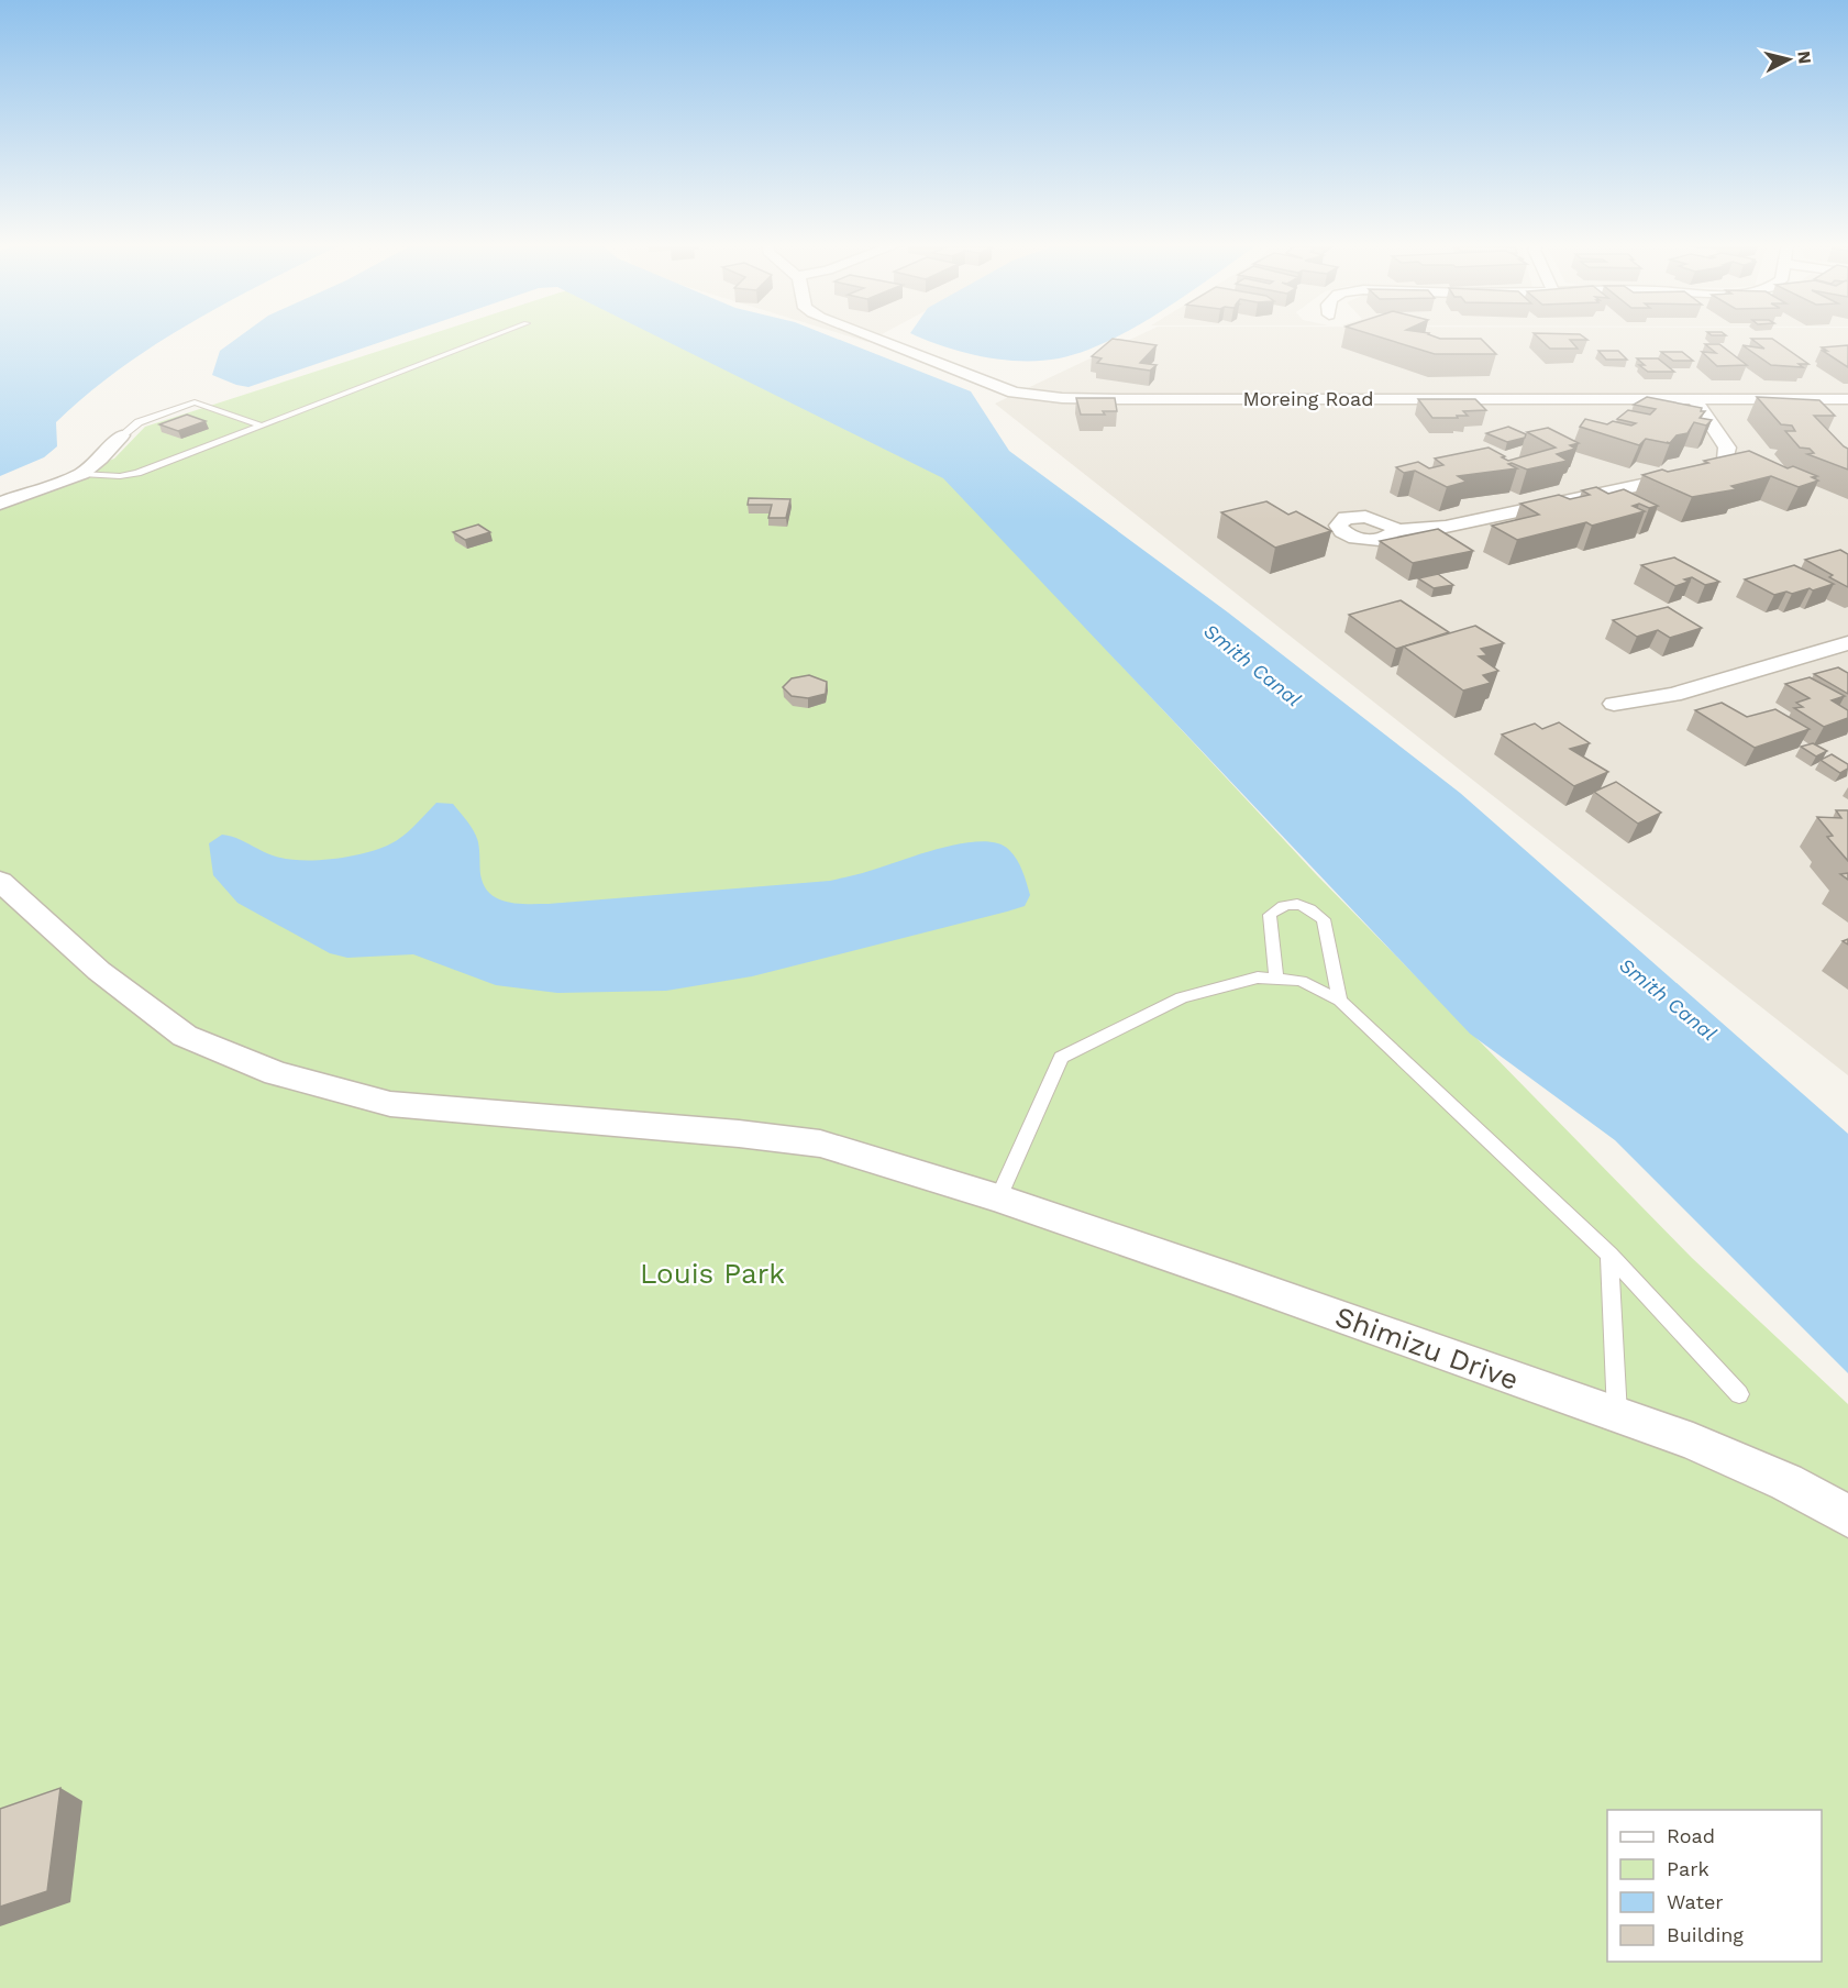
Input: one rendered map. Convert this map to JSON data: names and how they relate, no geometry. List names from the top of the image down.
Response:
{
  "streets": {
    "street": ["Moreing Road", "Shimizu Drive"]
  },
  "water": ["Smith Canal"],
  "parks": ["Louis Park"],
  "legend": [
    "Road",
    "Park",
    "Water",
    "Building"
  ],
  "north": "right"
}
